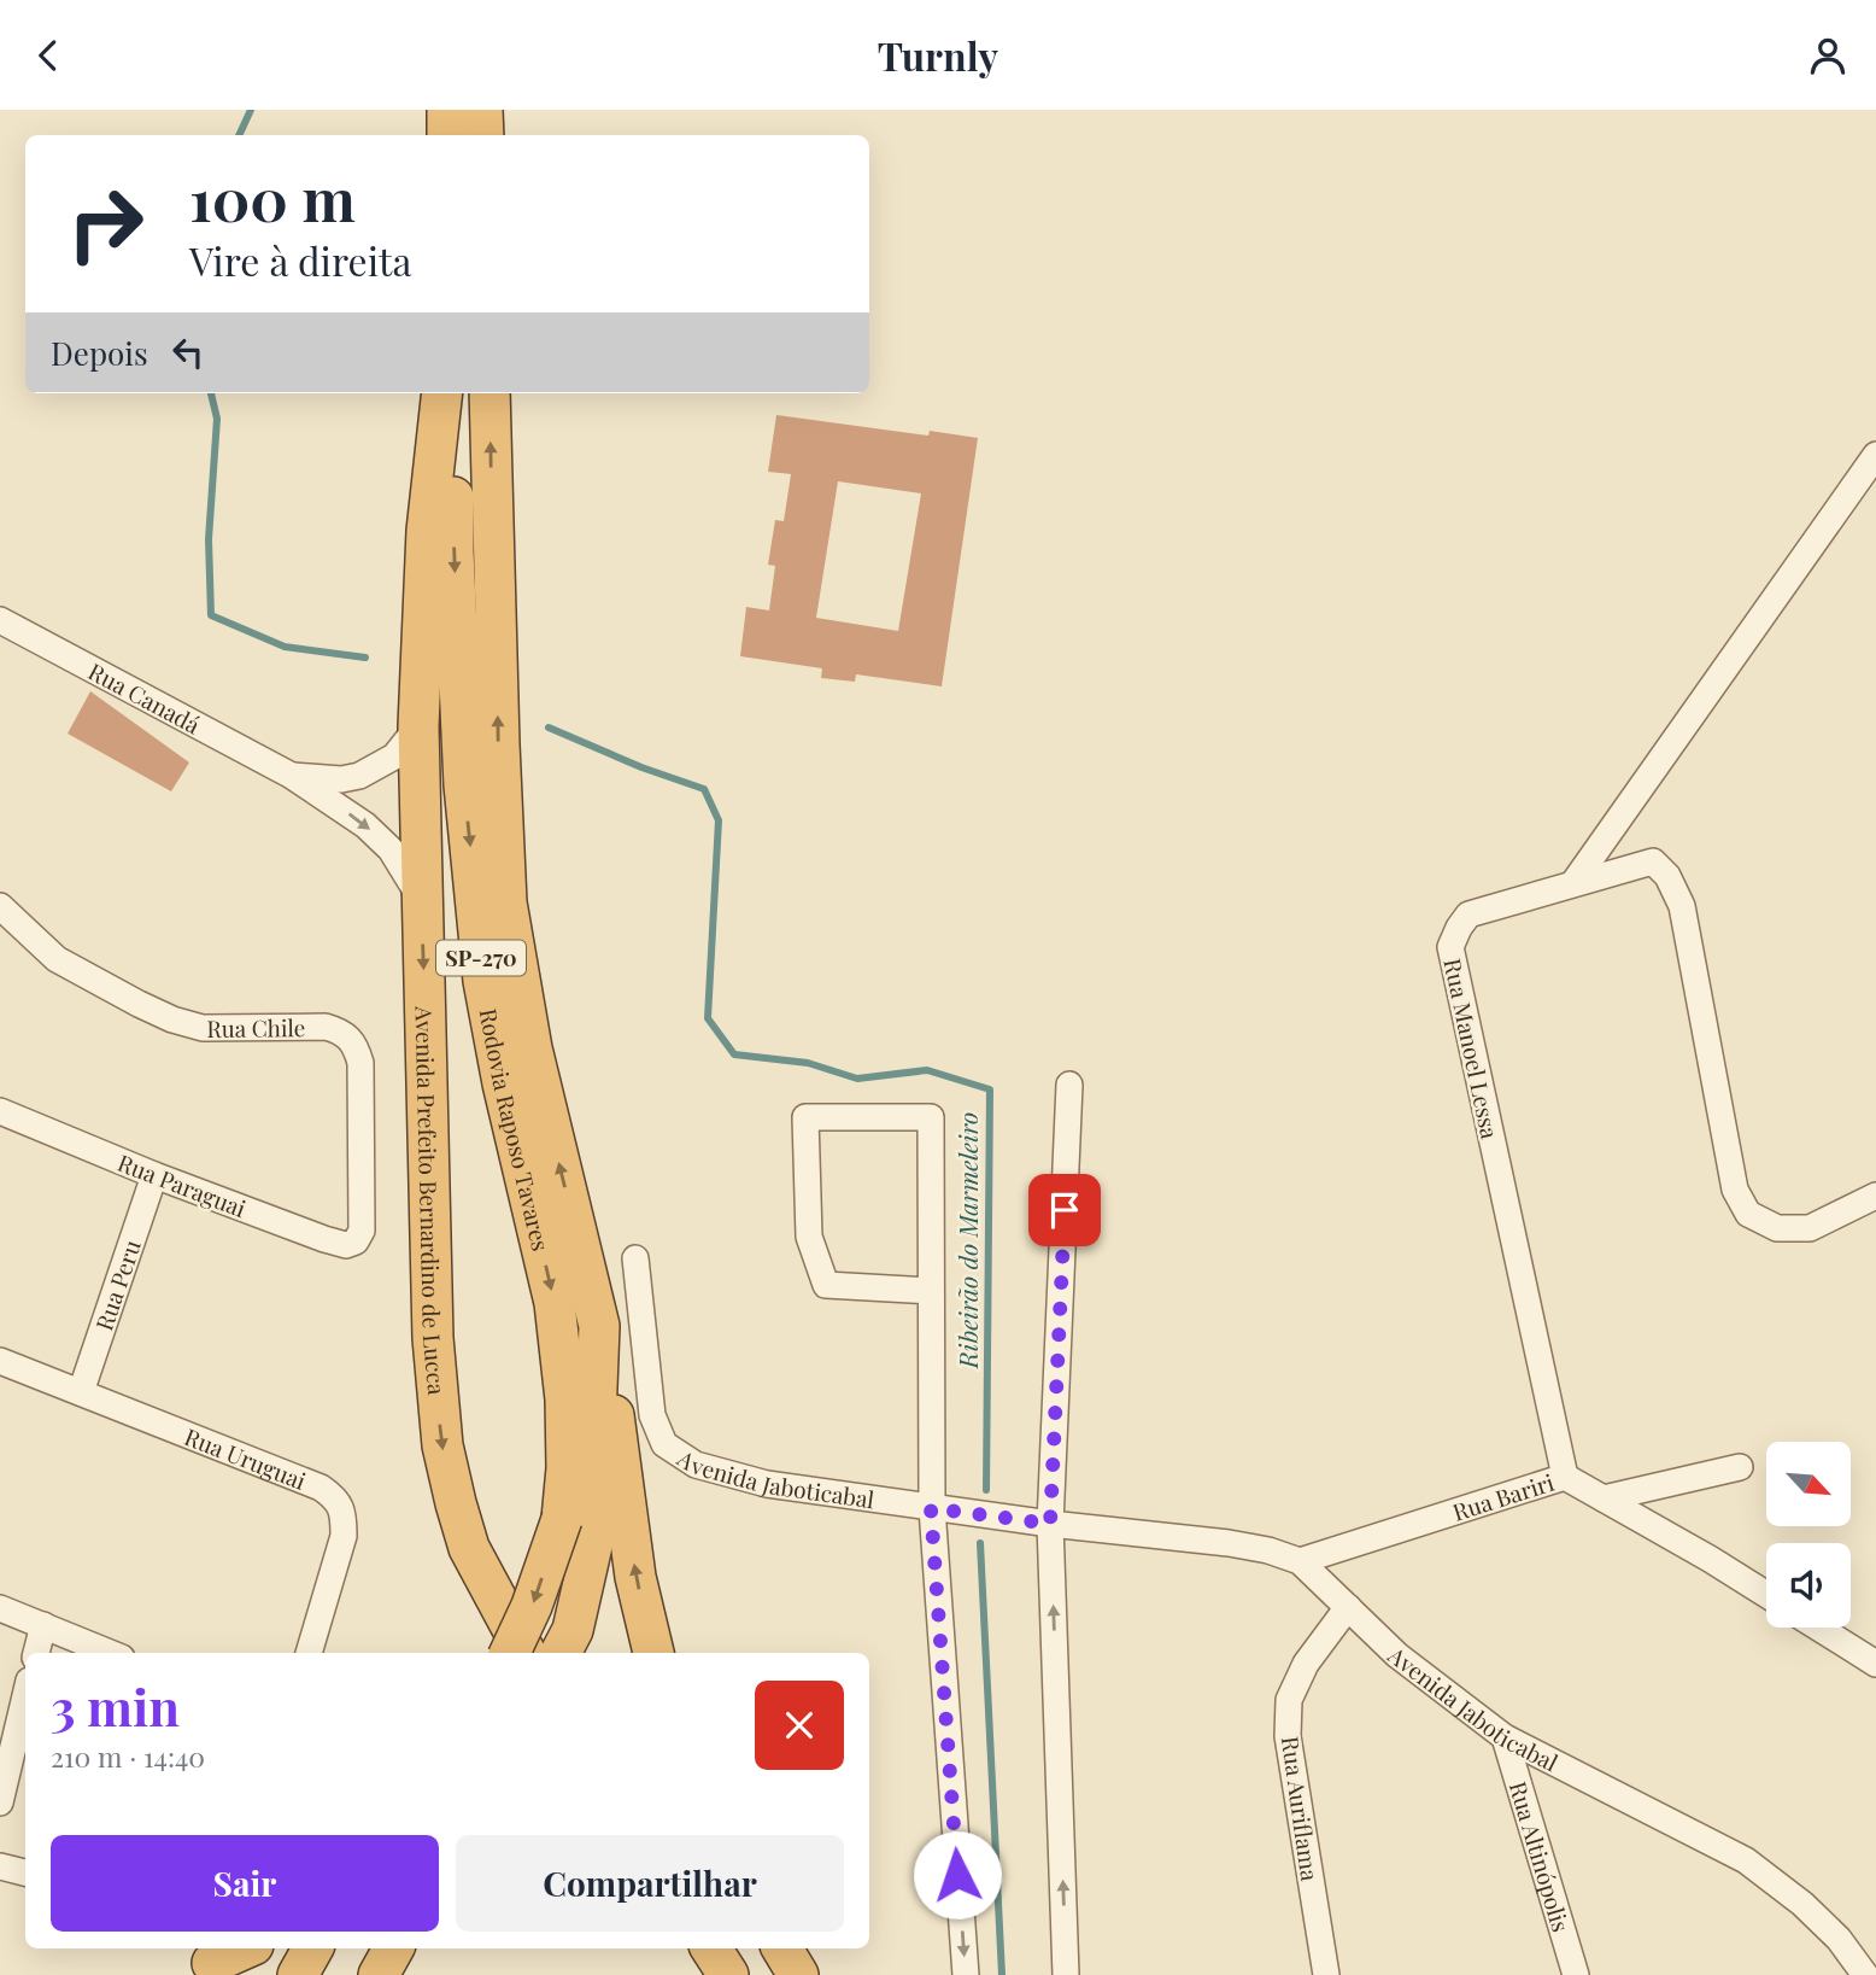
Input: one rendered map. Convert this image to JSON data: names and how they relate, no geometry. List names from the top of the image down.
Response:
{
  "streets": {
    "highway": ["SP-270", "Rodovia Raposo Tavares", "Avenida Prefeito Bernardino de Lucca"],
    "street": [
      "Rua Canadá",
      "Rua Chile",
      "Rua Manoel Lessa",
      "Rua Paraguai",
      "Rua Peru",
      "Rua Uruguai",
      "Avenida Jaboticabal",
      "Rua Bariri",
      "Rua Auriflama",
      "Rua Altinópolis"
    ]
  },
  "crossings": [
    ["Rua Canadá", "Avenida Prefeito Bernardino de Lucca"],
    ["Rua Chile", "Rua Paraguai"],
    ["Rua Manoel Lessa", "Rua Bariri"],
    ["Rua Paraguai", "Rua Peru"],
    ["Rua Peru", "Rua Uruguai"],
    ["Avenida Jaboticabal", "Rua Bariri"],
    ["Avenida Jaboticabal", "Rua Auriflama"],
    ["Avenida Jaboticabal", "Rua Altinópolis"]
  ],
  "water": ["Ribeirão do Marmeleiro"],
  "north": "bottom right",
  "page": {
    "header": "Turnly",
    "turn": ["100 m", "Vire à direita"],
    "then": "Depois",
    "heading": ["3 min", "210 m · 14:40"],
    "buttons": ["Sair", "Compartilhar"]
  }
}
